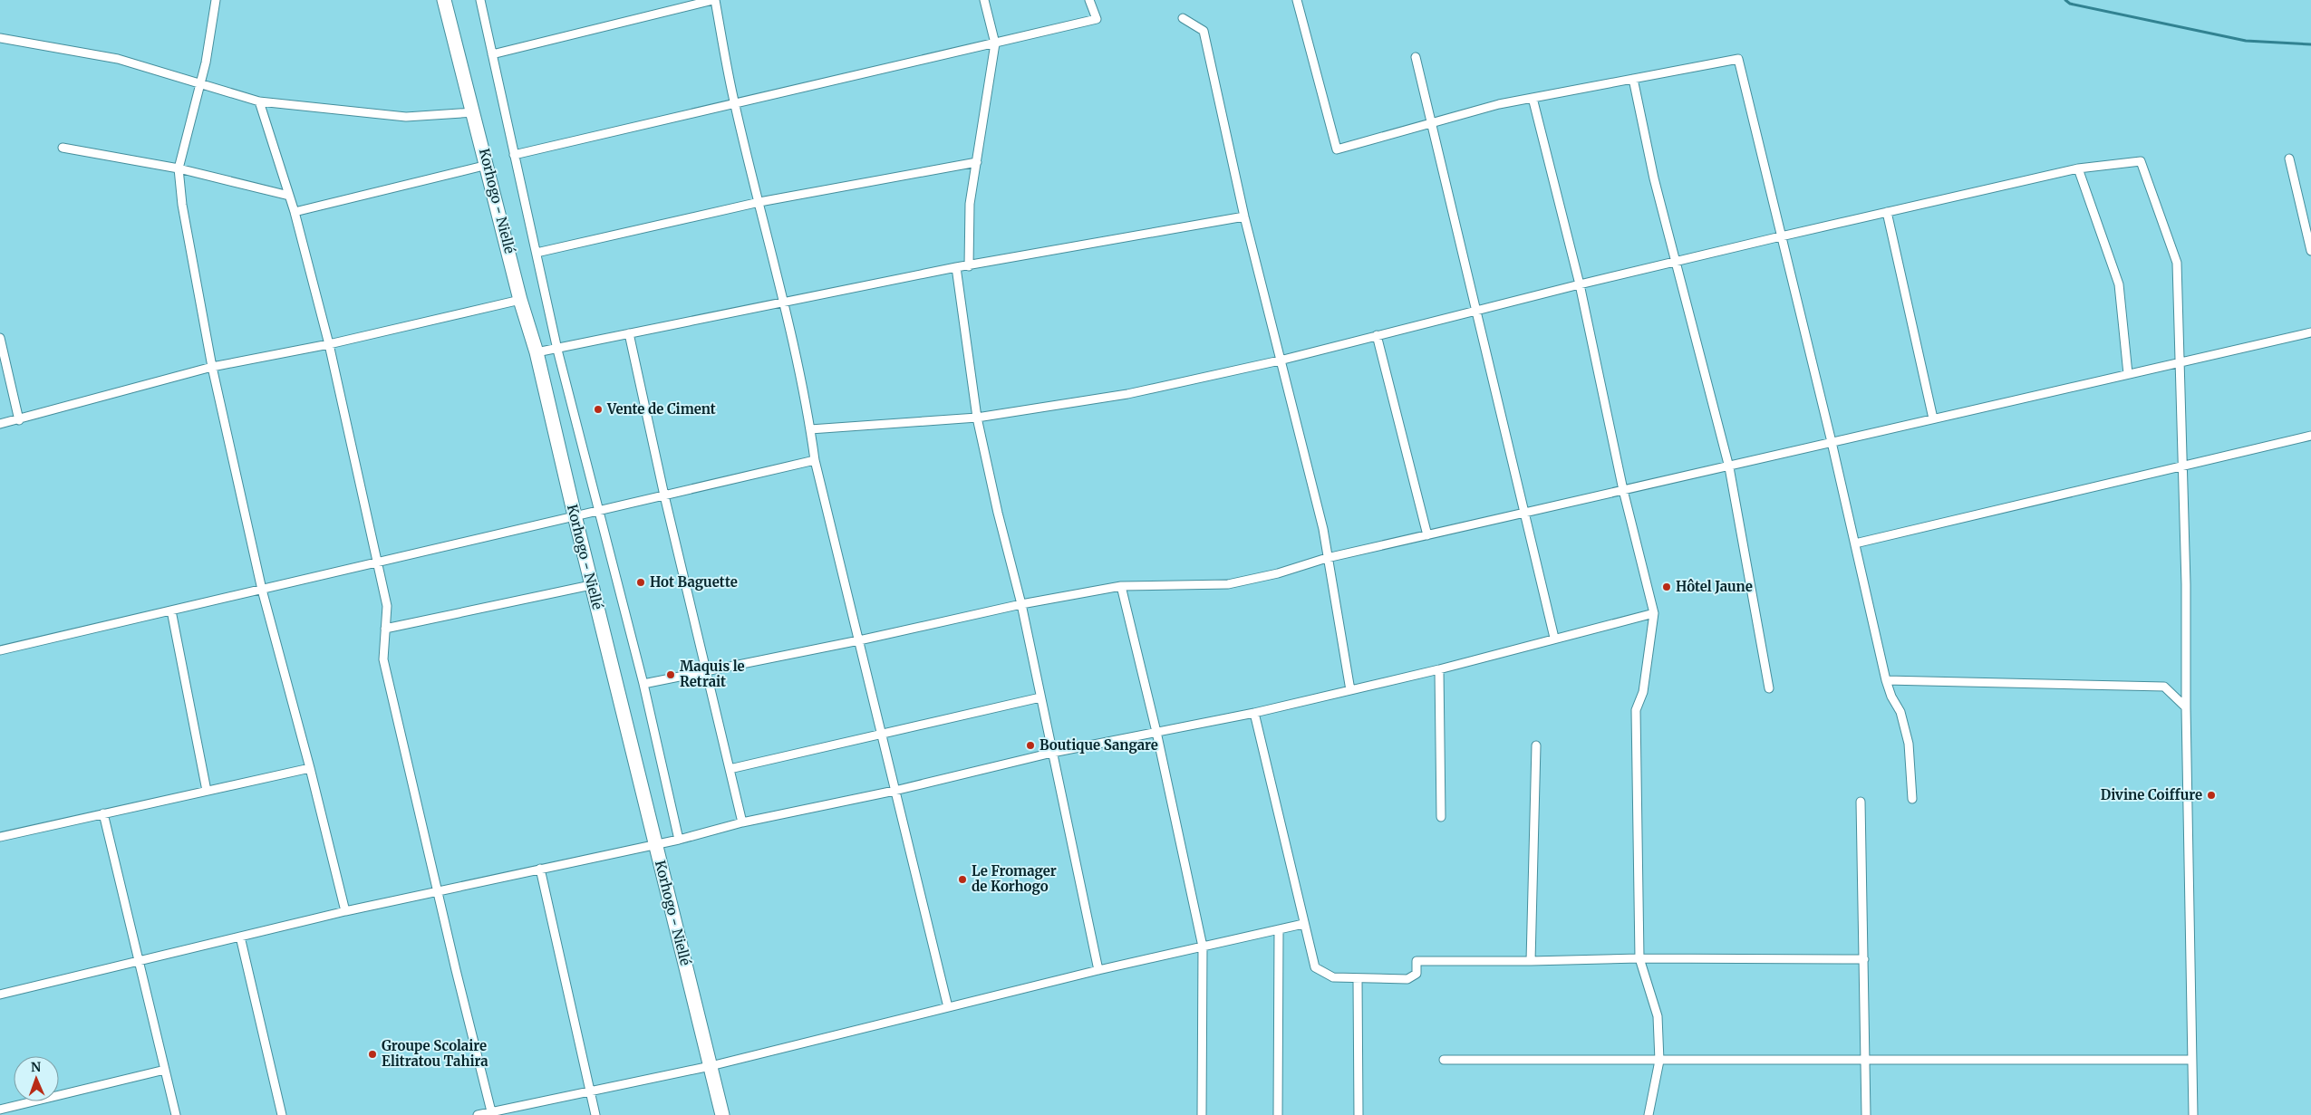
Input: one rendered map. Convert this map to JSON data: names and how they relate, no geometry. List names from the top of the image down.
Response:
{
  "streets": {
    "main road": ["Korhogo - Niellé"]
  },
  "places": [
    "Vente de Ciment",
    "Hot Baguette",
    "Hôtel Jaune",
    "Maquis le Retrait",
    "Boutique Sangare",
    "Divine Coiffure",
    "Le Fromager de Korhogo",
    "Groupe Scolaire Elitratou Tahira"
  ],
  "north": "top"
}
